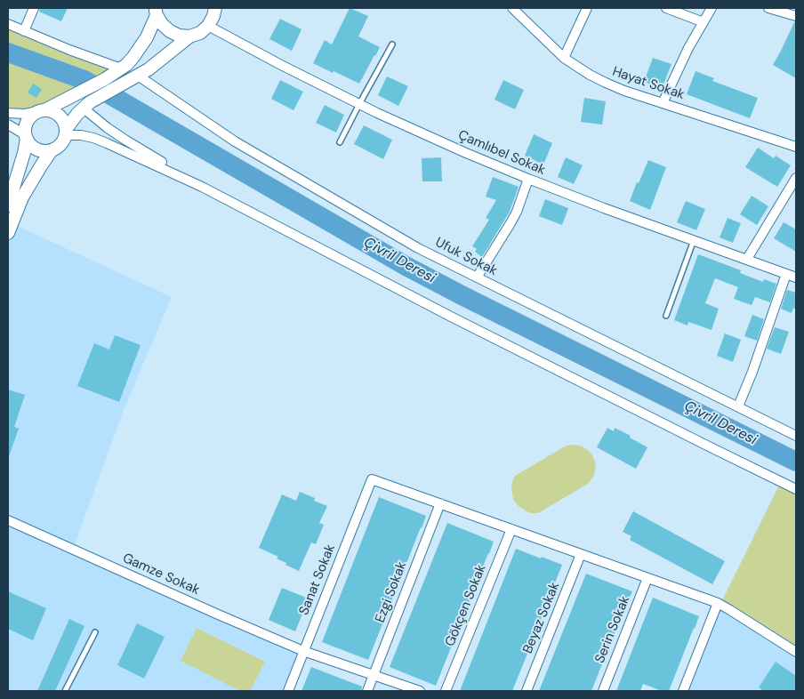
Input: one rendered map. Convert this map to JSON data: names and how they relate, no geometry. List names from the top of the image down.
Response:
{
  "streets": {
    "street": [
      "Hayat Sokak",
      "Çamlıbel Sokak",
      "Ufuk Sokak",
      "Gamze Sokak",
      "Sanat Sokak",
      "Ezgi Sokak",
      "Gökçen Sokak",
      "Beyaz Sokak",
      "Serin Sokak"
    ]
  },
  "crossings": [
    ["Gamze Sokak", "Sanat Sokak"],
    ["Gamze Sokak", "Ezgi Sokak"],
    ["Sanat Sokak", "Ezgi Sokak"]
  ],
  "water": ["Çivril Deresi"]
}
